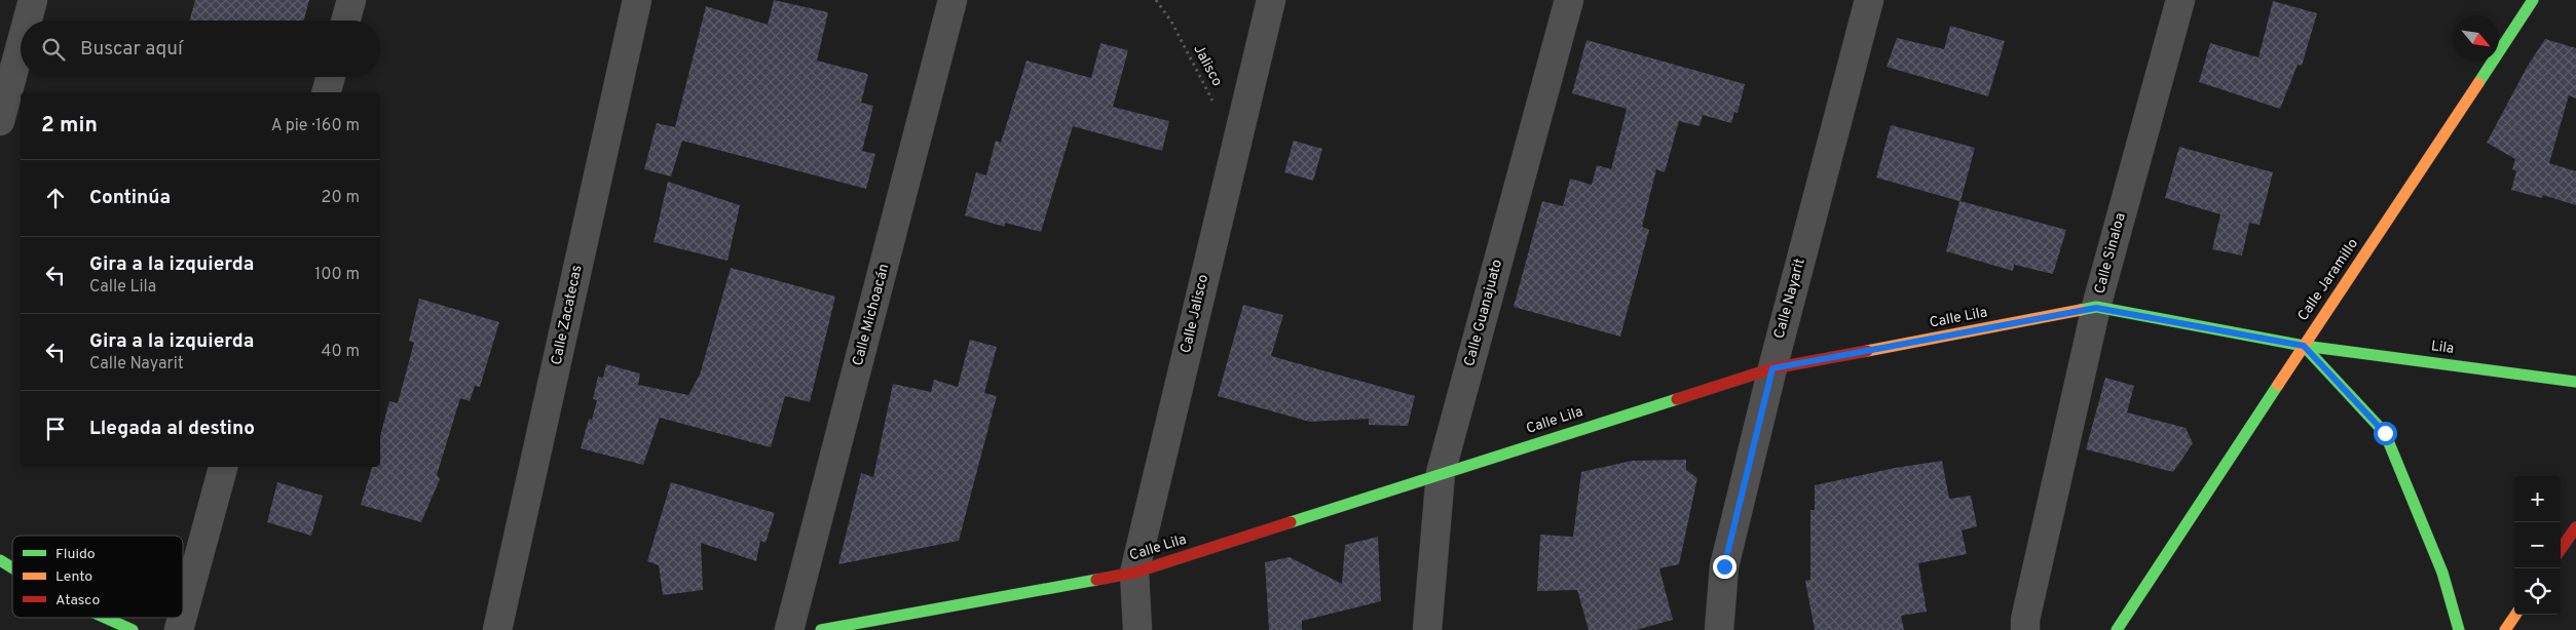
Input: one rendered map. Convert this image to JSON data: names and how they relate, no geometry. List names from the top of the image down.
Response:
{
  "streets": {
    "street": [
      "Calle Sinaloa",
      "Calle Jaramillo",
      "Calle Nayarit",
      "Calle Guanajuato",
      "Calle Jalisco",
      "Calle Zacatecas",
      "Calle Michoacán",
      "Calle Lila",
      "Lila"
    ],
    "path": ["Jalisco"]
  },
  "crossings": [
    ["Jalisco", "Calle Jalisco"],
    ["Calle Sinaloa", "Calle Lila"],
    ["Calle Jaramillo", "Calle Lila"],
    ["Calle Jaramillo", "Lila"],
    ["Calle Nayarit", "Calle Lila"],
    ["Calle Guanajuato", "Calle Lila"],
    ["Calle Jalisco", "Calle Lila"],
    ["Calle Lila", "Lila"]
  ],
  "legend": ["Fluido", "Lento", "Atasco"],
  "north": "bottom right",
  "page": {
    "search": "Buscar aquí",
    "heading": ["2 min", "A pie · 160 m"],
    "list": [
      ["Continúa", "20 m"],
      ["Gira a la izquierda", "Calle Lila", "100 m"],
      ["Gira a la izquierda", "Calle Nayarit", "40 m"],
      "Llegada al destino"
    ],
    "map_buttons": ["+", "−"]
  }
}
